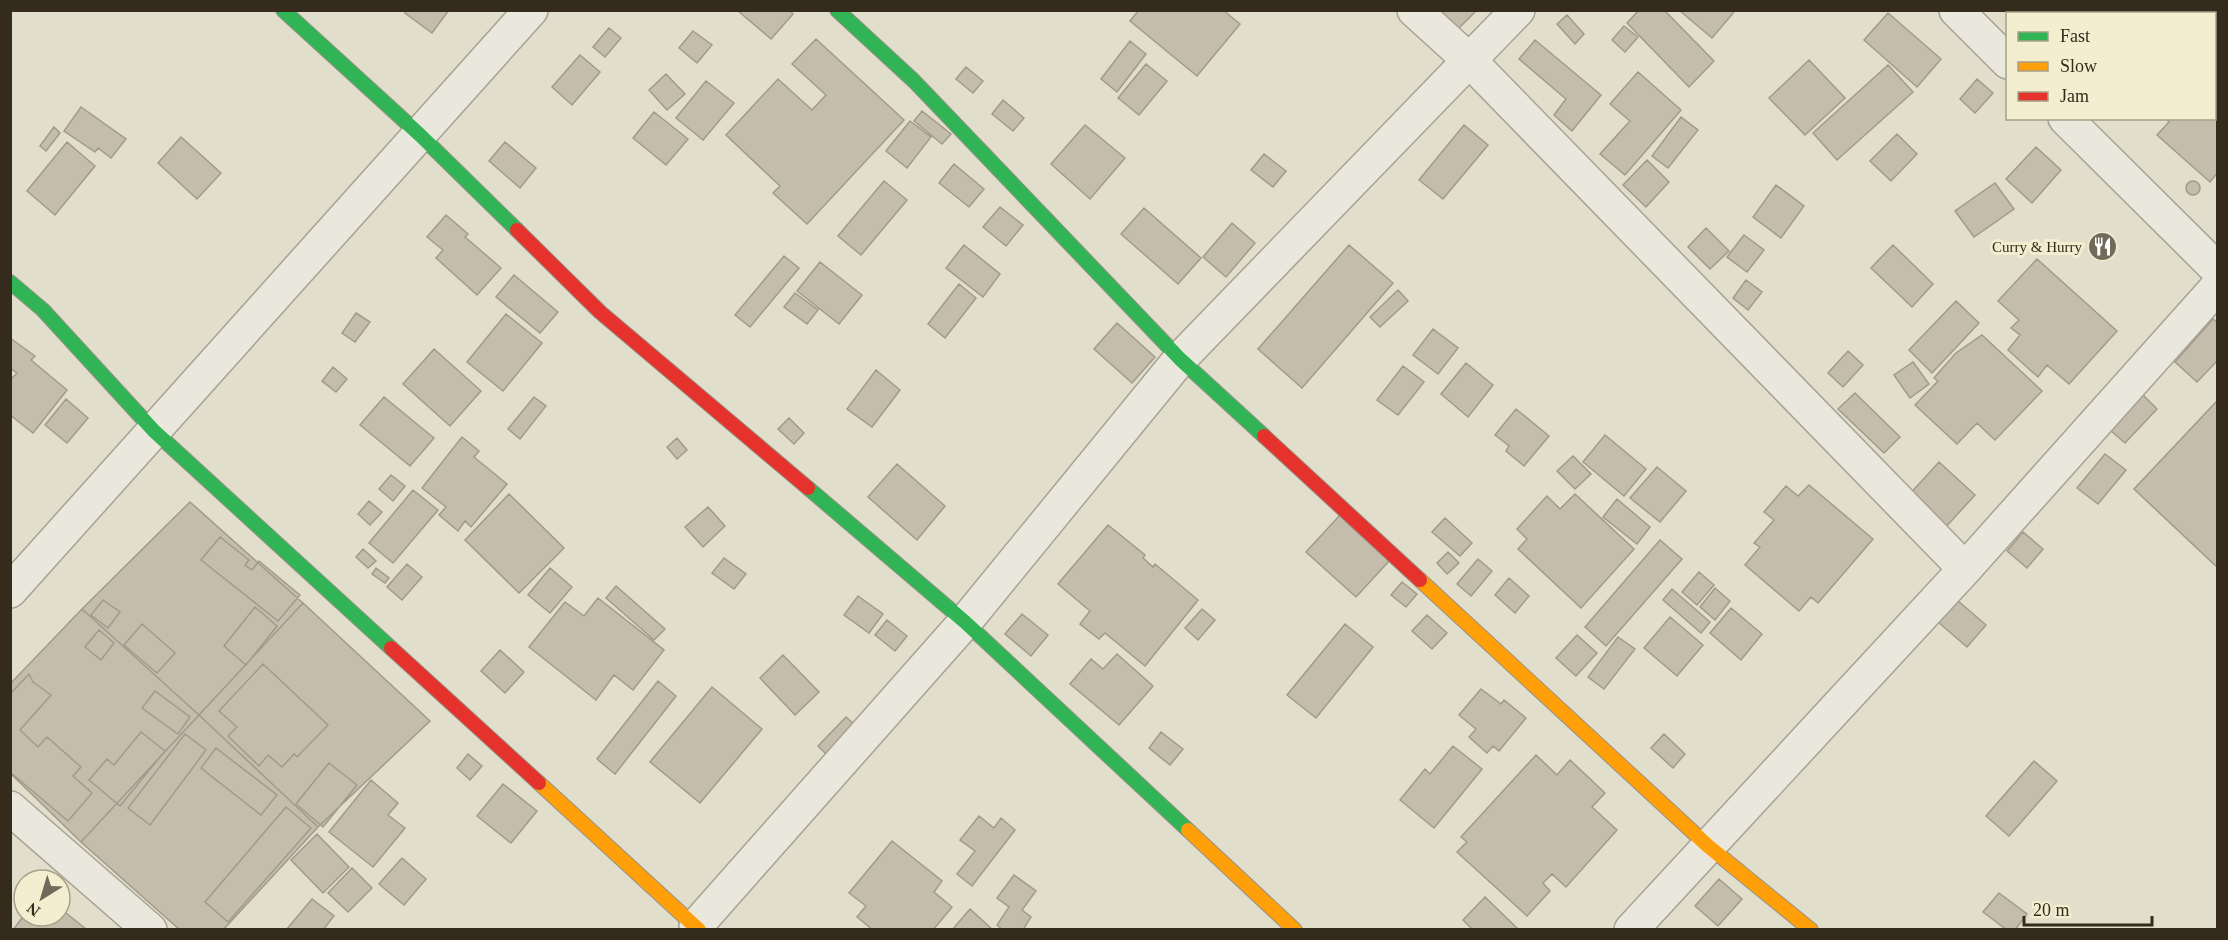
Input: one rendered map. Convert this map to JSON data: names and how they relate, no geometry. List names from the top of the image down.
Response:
{
  "places": {
    "restaurant": ["Curry & Hurry"]
  },
  "legend": ["Fast", "Slow", "Jam"],
  "scale_bar": "20 m",
  "north": "bottom left"
}
